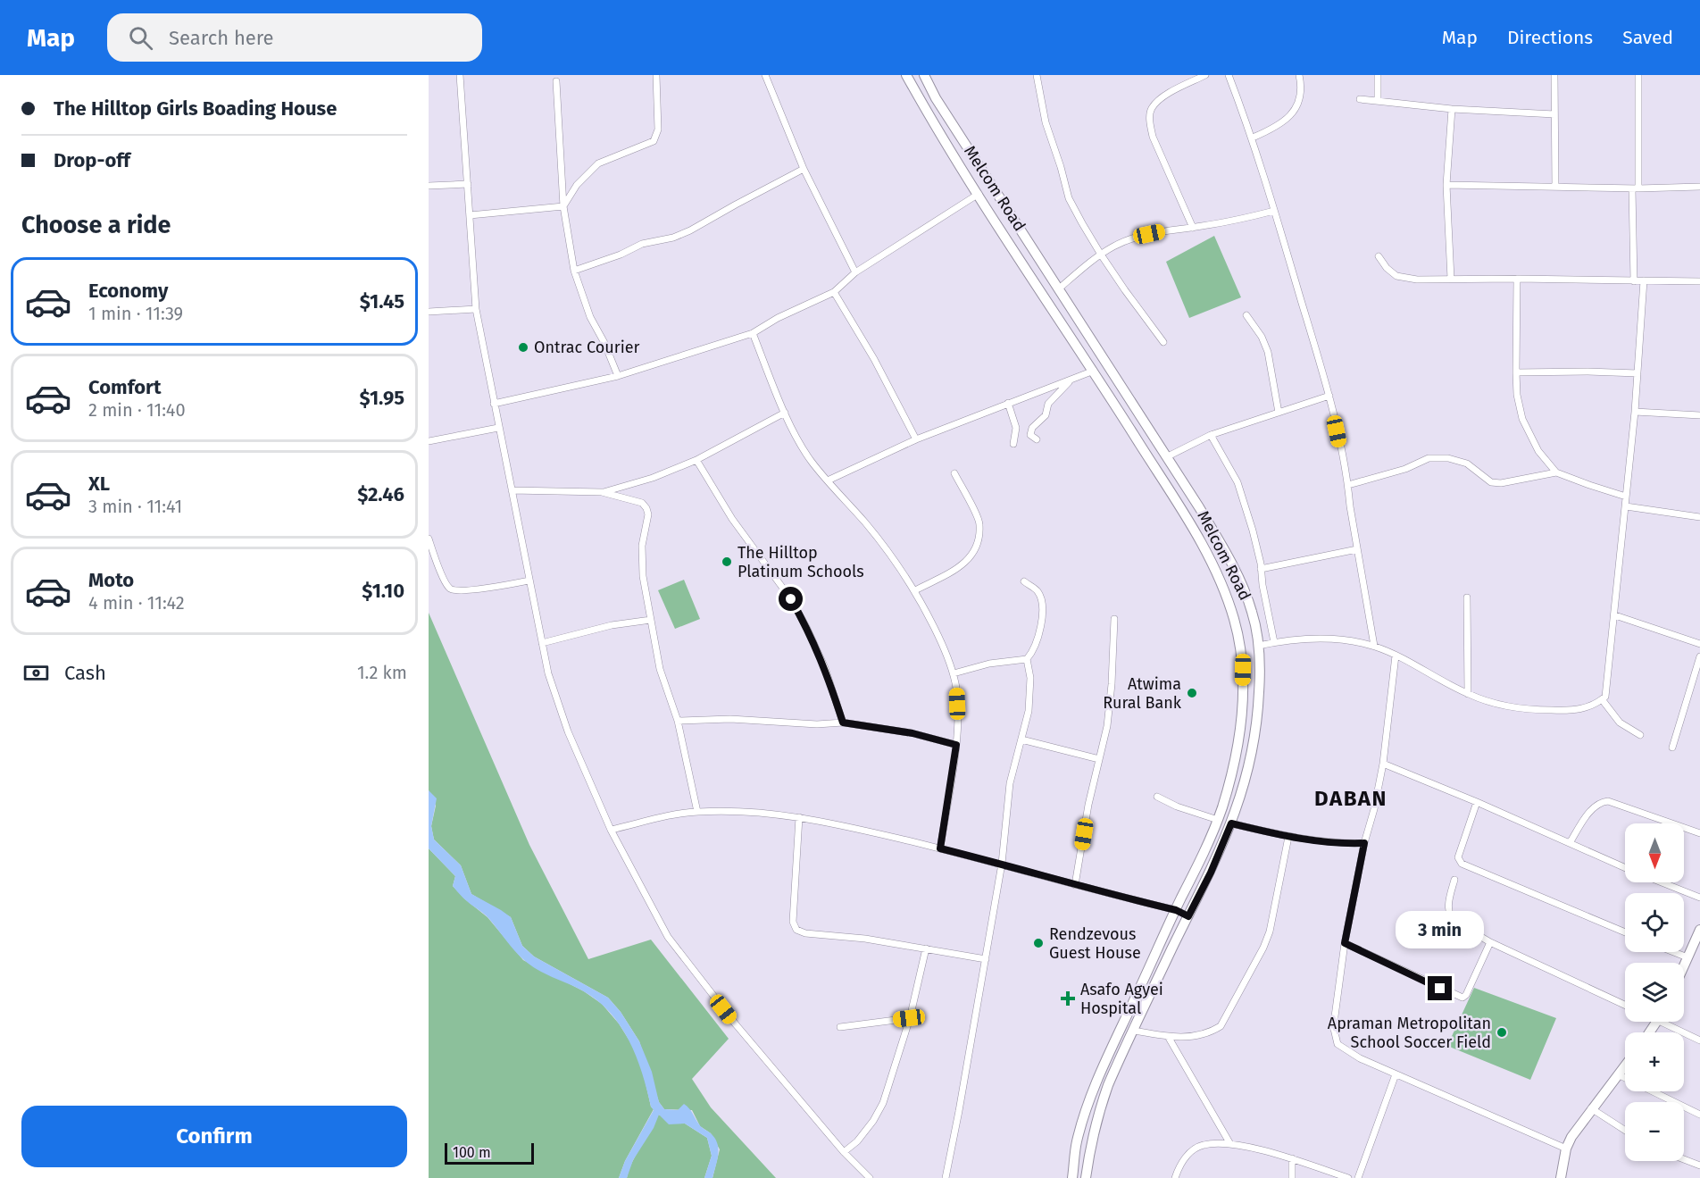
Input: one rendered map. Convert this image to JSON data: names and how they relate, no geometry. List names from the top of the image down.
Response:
{
  "streets": {
    "main road": ["Melcom Road"]
  },
  "districts": ["DABAN"],
  "places": {
    "other": [
      "Ontrac Courier",
      "The Hilltop Platinum Schools",
      "Atwima Rural Bank",
      "Rendzevous Guest House",
      "Apraman Metropolitan School Soccer Field"
    ],
    "health": ["Asafo Agyei Hospital"]
  },
  "scale_bar": "100 m",
  "north": "bottom",
  "page": {
    "header": "Map",
    "search": "Search here",
    "nav": ["Map", "Directions", "Saved"],
    "banner": ["The Hilltop Girls Boading House", "Drop-off"],
    "heading": "Choose a ride",
    "list": [
      {
        "name": "Economy",
        "note": "1 min · 11:39",
        "value": "$1.45"
      },
      {
        "name": "Comfort",
        "note": "2 min · 11:40",
        "value": "$1.95"
      },
      {
        "name": "XL",
        "note": "3 min · 11:41",
        "value": "$2.46"
      },
      {
        "name": "Moto",
        "note": "4 min · 11:42",
        "value": "$1.10"
      }
    ],
    "pay": ["Cash", "1.2 km"],
    "map_buttons": ["+", "−"],
    "bubble": "3 min",
    "buttons": "Confirm",
    "scale": "100 m"
  }
}
